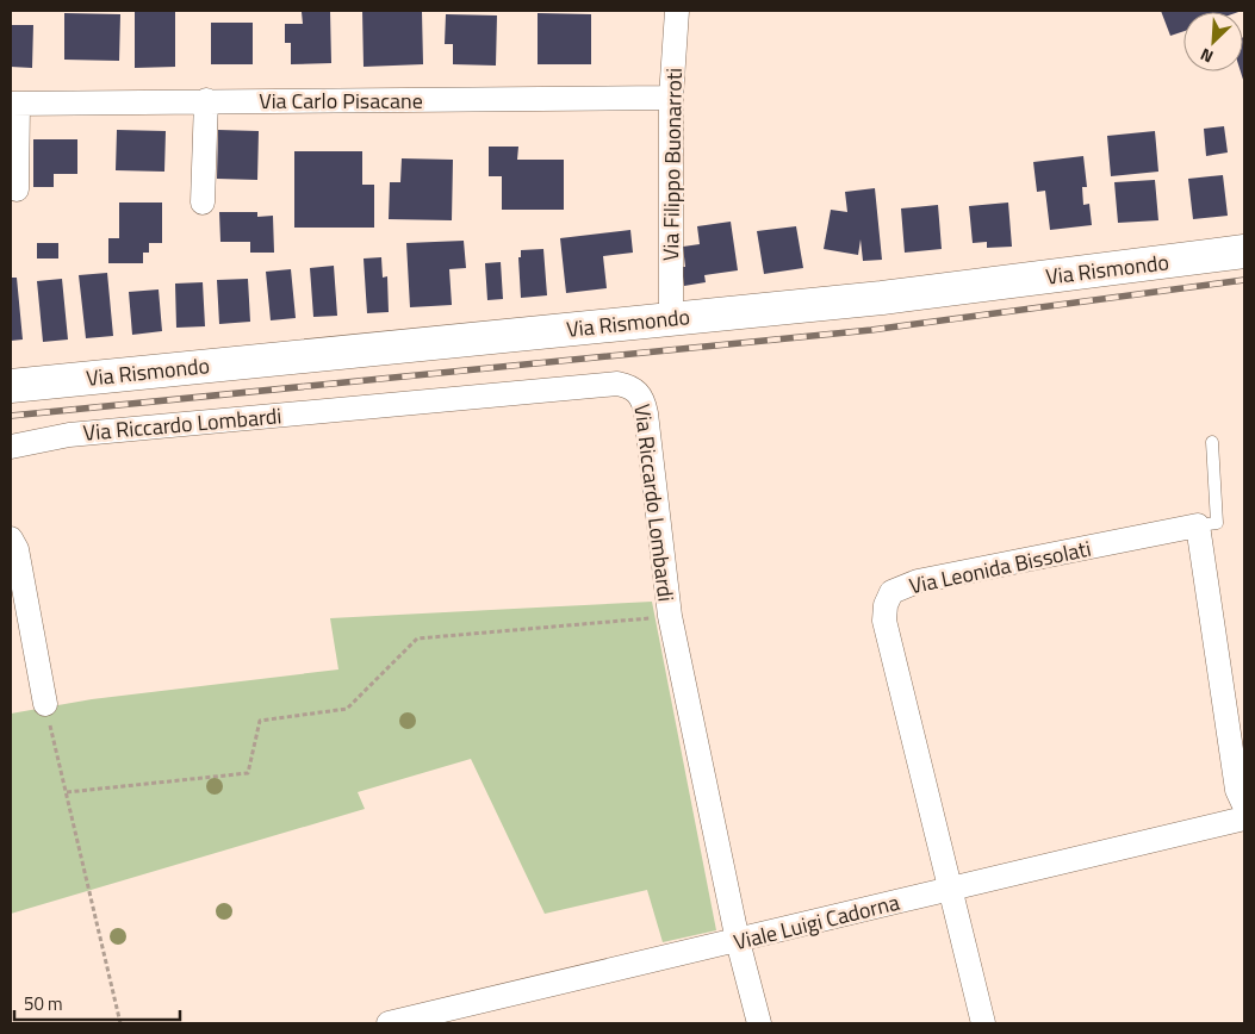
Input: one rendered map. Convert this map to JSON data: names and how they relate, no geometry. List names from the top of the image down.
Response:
{
  "streets": {
    "street": [
      "Via Carlo Pisacane",
      "Via Filippo Buonarroti",
      "Via Rismondo",
      "Via Riccardo Lombardi",
      "Via Leonida Bissolati",
      "Viale Luigi Cadorna"
    ]
  },
  "crossings": [
    ["Via Carlo Pisacane", "Via Filippo Buonarroti"],
    ["Via Filippo Buonarroti", "Via Rismondo"],
    ["Via Riccardo Lombardi", "Viale Luigi Cadorna"],
    ["Via Leonida Bissolati", "Viale Luigi Cadorna"]
  ],
  "scale_bar": "50 m",
  "north": "bottom left"
}
